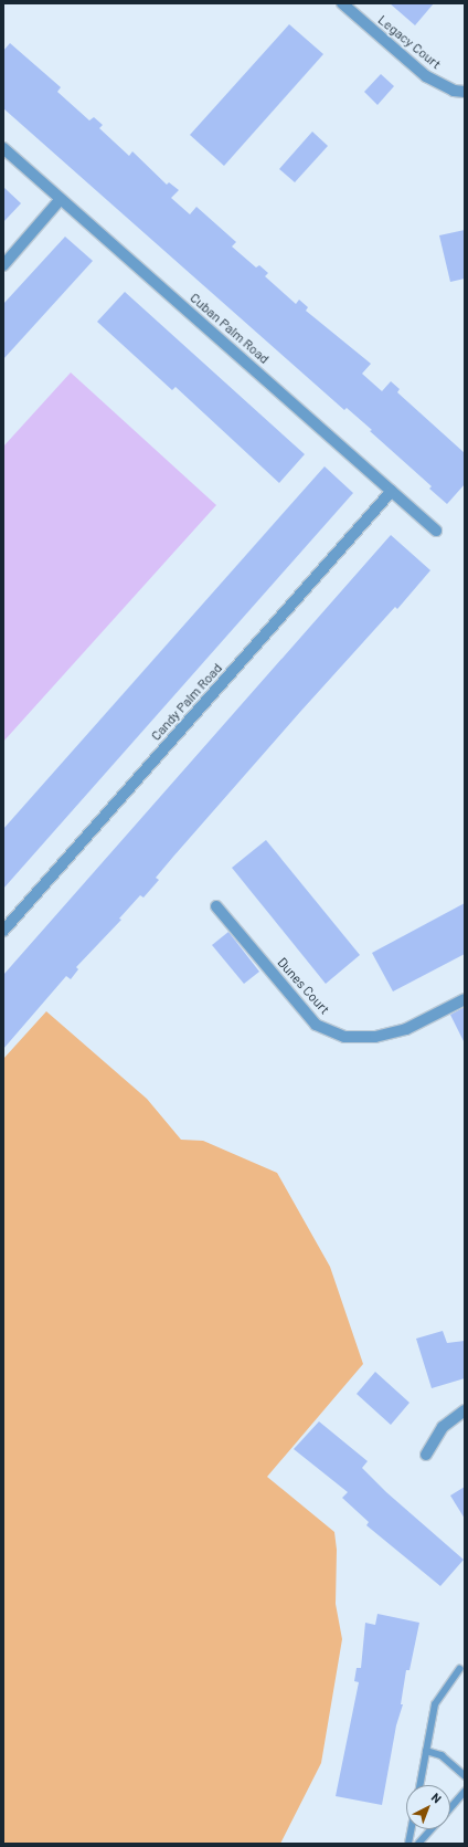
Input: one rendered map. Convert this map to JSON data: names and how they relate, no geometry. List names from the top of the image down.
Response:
{
  "streets": {
    "street": [
      "Legacy Court",
      "Cuban Palm Road",
      "Candy Palm Road",
      "Dunes Court"
    ]
  },
  "crossings": [
    ["Cuban Palm Road", "Candy Palm Road"]
  ],
  "north": "top right"
}
